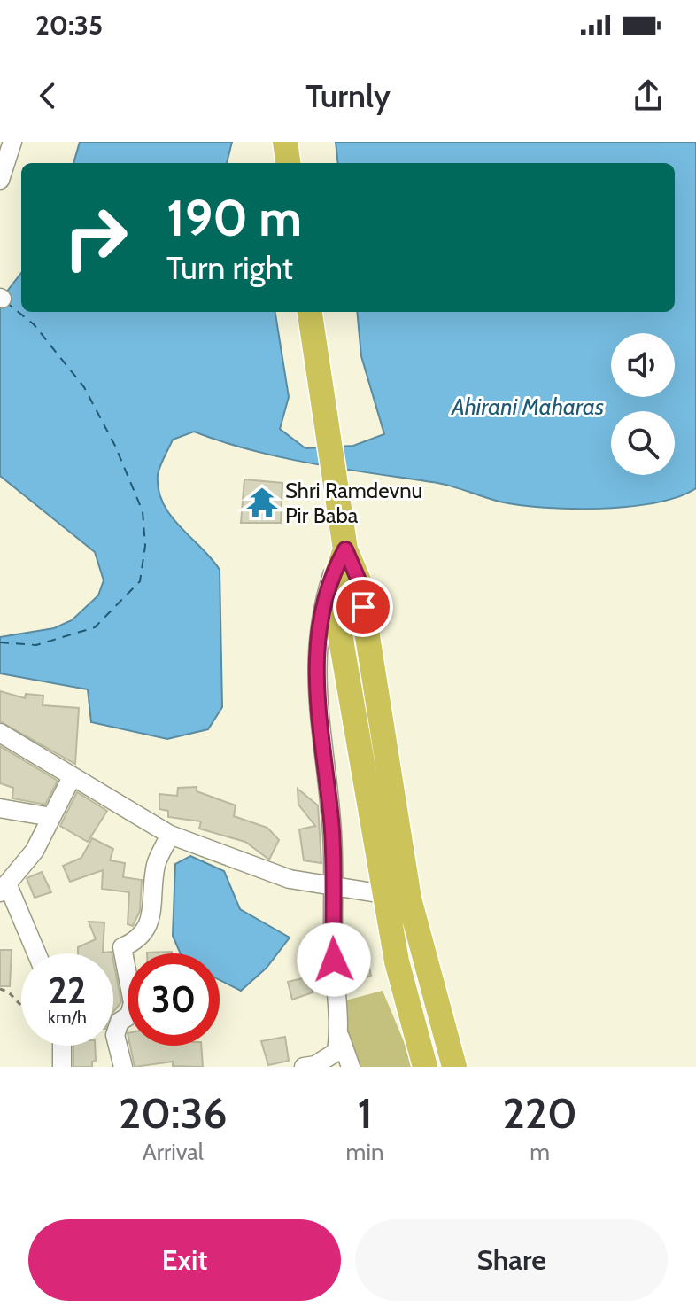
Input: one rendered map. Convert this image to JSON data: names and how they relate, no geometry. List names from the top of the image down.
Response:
{
  "water": ["Ahirani Maharas"],
  "places": {
    "temple": ["Shri Ramdevnu Pir Baba"]
  },
  "page": {
    "status": "20:35",
    "header": "Turnly",
    "turn": ["190 m", "Turn right"],
    "speed": "22 km/h",
    "limit": "30",
    "eta": [
      "20:36",
      "Arrival",
      "1",
      "min",
      "220",
      "m"
    ],
    "buttons": ["Exit", "Share"]
  }
}
